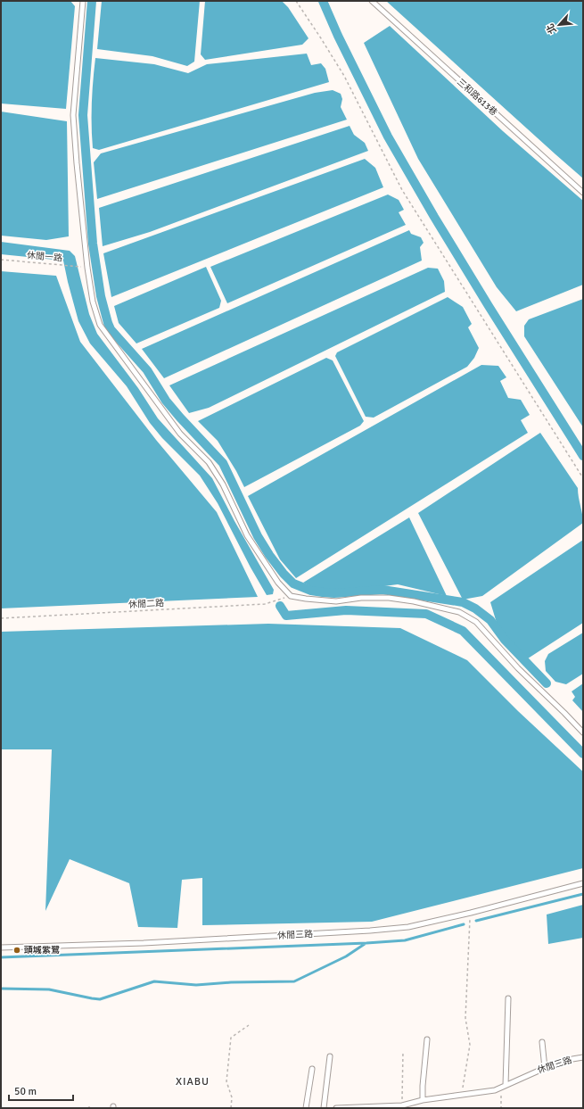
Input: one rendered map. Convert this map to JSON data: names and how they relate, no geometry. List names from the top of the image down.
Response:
{
  "streets": {
    "lane": ["三和路613巷", "休閒三路"],
    "path": ["休閒一路", "休閒二路"]
  },
  "districts": ["XIABU"],
  "places": ["頭城紫鷺"],
  "scale_bar": "50 m",
  "north": "bottom left"
}
